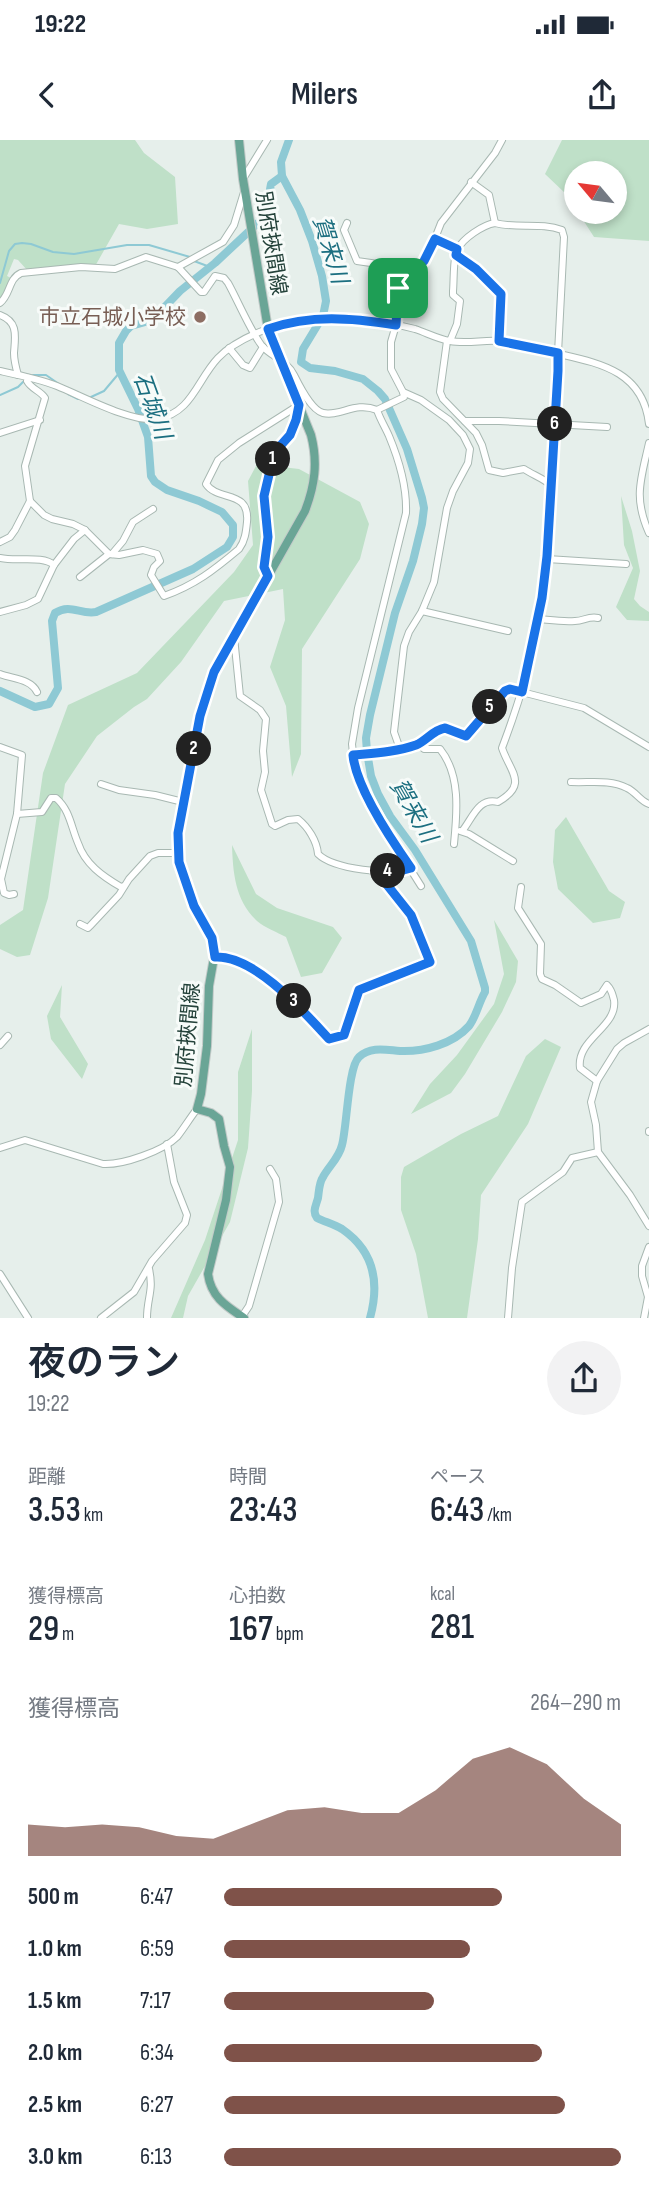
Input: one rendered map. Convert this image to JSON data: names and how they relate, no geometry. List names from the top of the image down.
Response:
{
  "streets": {
    "main road": ["別府挾間線"]
  },
  "water": ["賀来川", "石城川"],
  "places": ["市立石城小学校"],
  "north": "top left",
  "page": {
    "status": "19:22",
    "header": "Milers",
    "pins": [
      "6",
      "1",
      "5",
      "2",
      "4",
      "3"
    ],
    "heading": ["夜のラン", "19:22"],
    "stats": [
      ["距離", "3.53 km"],
      ["時間", "23:43"],
      ["ペース", "6:43 /km"],
      ["獲得標高", "29 m"],
      ["心拍数", "167 bpm"],
      ["kcal", "281"]
    ],
    "chart": ["獲得標高", "264–290 m"],
    "list": [
      {
        "name": "500 m",
        "note": "6:47"
      },
      {
        "name": "1.0 km",
        "note": "6:59"
      },
      {
        "name": "1.5 km",
        "note": "7:17"
      },
      {
        "name": "2.0 km",
        "note": "6:34"
      },
      {
        "name": "2.5 km",
        "note": "6:27"
      },
      {
        "name": "3.0 km",
        "note": "6:13"
      }
    ]
  }
}
